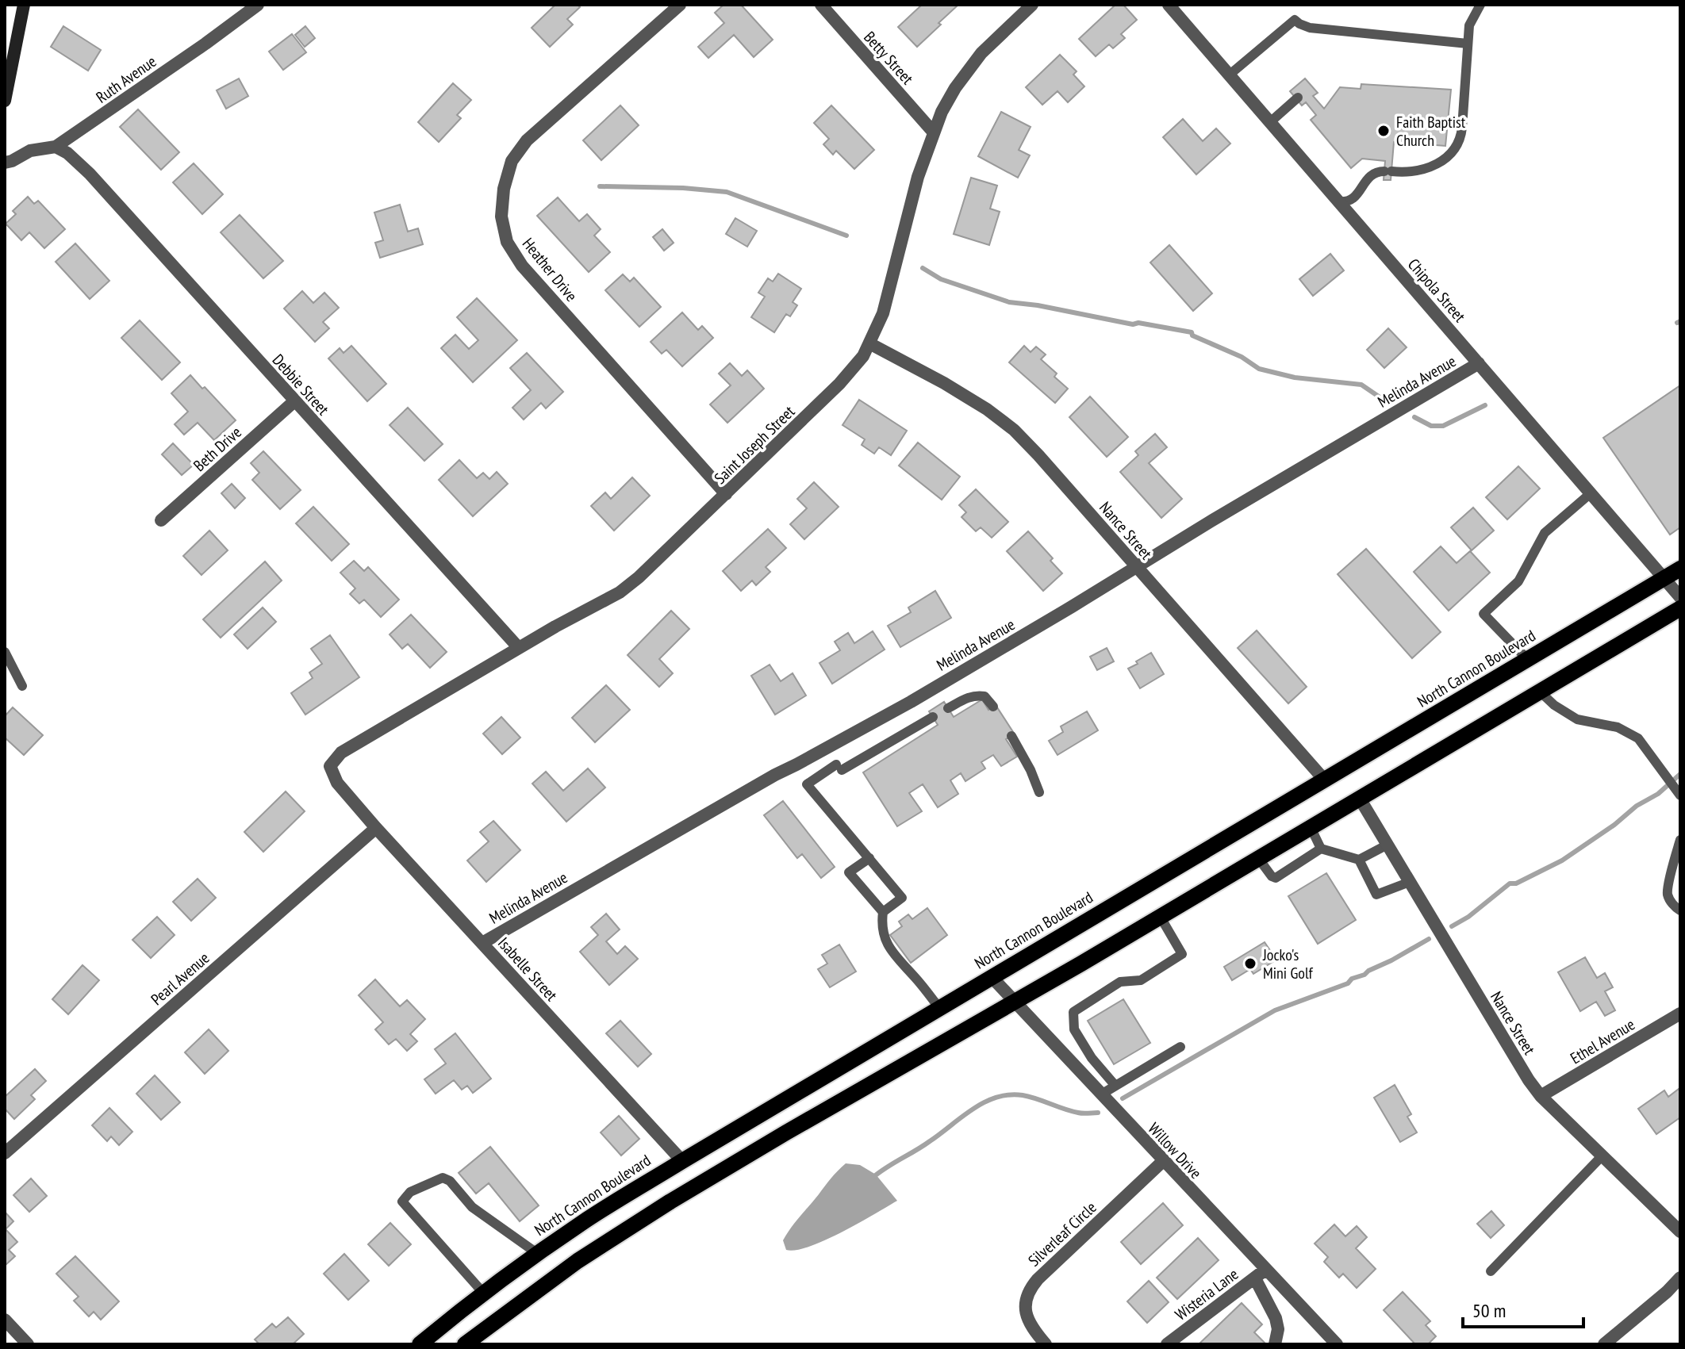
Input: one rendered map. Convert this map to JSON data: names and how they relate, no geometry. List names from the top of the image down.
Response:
{
  "streets": {
    "main road": ["North Cannon Boulevard"],
    "street": [
      "Betty Street",
      "Ruth Avenue",
      "Heather Drive",
      "Chipola Street",
      "Melinda Avenue",
      "Debbie Street",
      "Saint Joseph Street",
      "Beth Drive",
      "Nance Street",
      "Isabelle Street",
      "Pearl Avenue",
      "Ethel Avenue",
      "Willow Drive",
      "Silverleaf Circle",
      "Wisteria Lane"
    ]
  },
  "crossings": [
    ["Betty Street", "Saint Joseph Street"],
    ["Ruth Avenue", "Debbie Street"],
    ["Heather Drive", "Saint Joseph Street"],
    ["Chipola Street", "Melinda Avenue"],
    ["Chipola Street", "North Cannon Boulevard"],
    ["Melinda Avenue", "Nance Street"],
    ["Melinda Avenue", "Isabelle Street"],
    ["Debbie Street", "Saint Joseph Street"],
    ["Debbie Street", "Beth Drive"],
    ["Saint Joseph Street", "Nance Street"],
    ["Saint Joseph Street", "Isabelle Street"],
    ["Nance Street", "North Cannon Boulevard"],
    ["Nance Street", "Ethel Avenue"],
    ["North Cannon Boulevard", "Isabelle Street"],
    ["North Cannon Boulevard", "Willow Drive"],
    ["Isabelle Street", "Pearl Avenue"],
    ["Willow Drive", "Silverleaf Circle"],
    ["Willow Drive", "Wisteria Lane"]
  ],
  "places": ["Faith Baptist Church", "Jocko's Mini Golf"],
  "scale_bar": "50 m"
}
